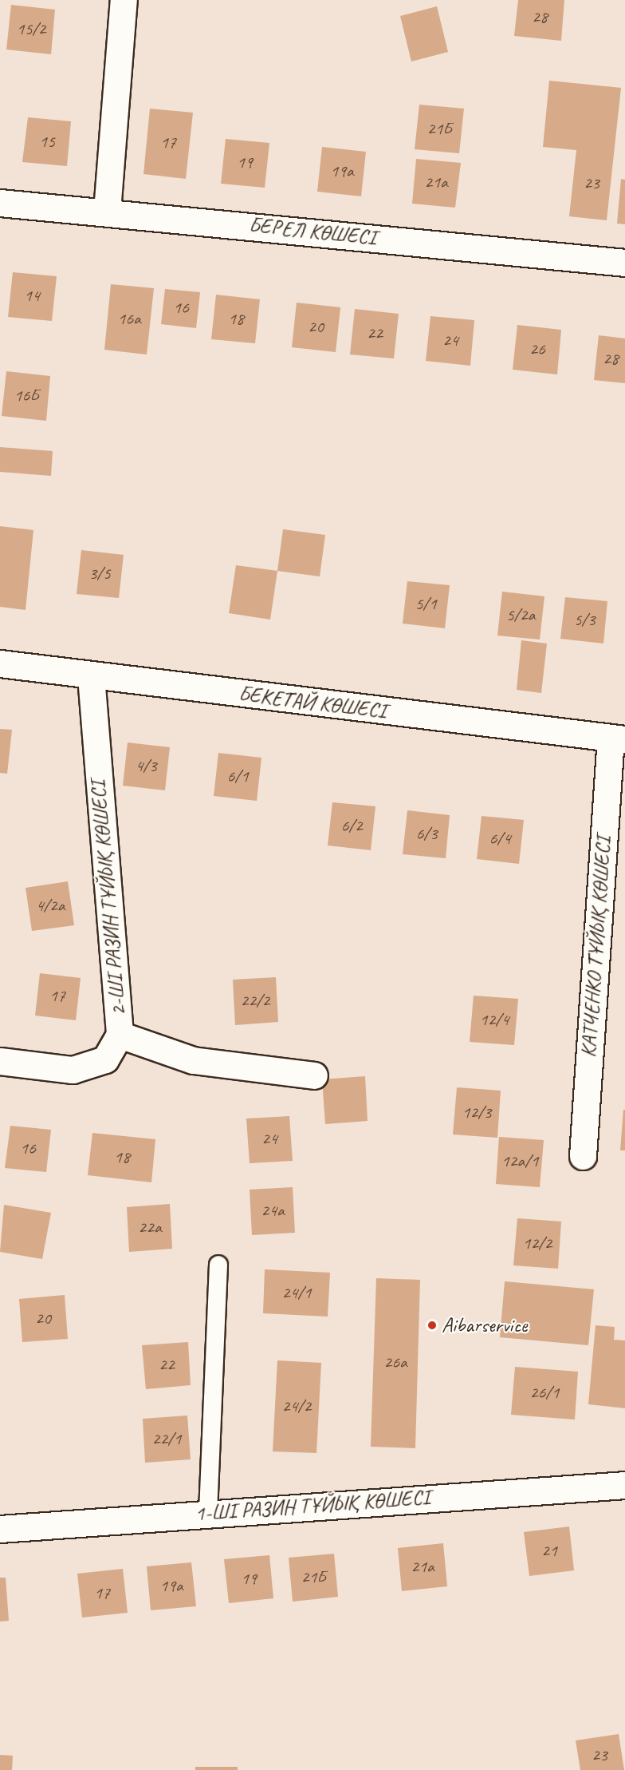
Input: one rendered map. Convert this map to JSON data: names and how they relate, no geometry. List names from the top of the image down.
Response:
{
  "streets": {
    "street": [
      "БЕРЕЛ КӨШЕСІ",
      "БЕКЕТАЙ КӨШЕСІ",
      "2-ШІ РАЗИН ТҰЙЫҚ КӨШЕСІ",
      "КАТЧЕНКО ТҰЙЫҚ КӨШЕСІ",
      "1-ШІ РАЗИН ТҰЙЫҚ КӨШЕСІ"
    ]
  },
  "crossings": [
    ["БЕКЕТАЙ КӨШЕСІ", "2-ШІ РАЗИН ТҰЙЫҚ КӨШЕСІ"],
    ["БЕКЕТАЙ КӨШЕСІ", "КАТЧЕНКО ТҰЙЫҚ КӨШЕСІ"]
  ],
  "places": ["Aibarservice"],
  "house_numbers": [
    "28",
    "15/2",
    "21Б",
    "15",
    "17",
    "19",
    "19а",
    "21а",
    "23",
    "14",
    "16",
    "16а",
    "18",
    "20",
    "22",
    "24",
    "26",
    "28",
    "16Б",
    "3/5",
    "5/1",
    "5/2а",
    "5/3",
    "4/3",
    "6/1",
    "6/2",
    "6/3",
    "6/4",
    "4/2а",
    "17",
    "22/2",
    "12/4",
    "12/3",
    "24",
    "16",
    "18",
    "12а/1",
    "24а",
    "22а",
    "12/2",
    "24/1",
    "20",
    "26а",
    "22",
    "26/1",
    "24/2",
    "22/1",
    "21",
    "21а",
    "21Б",
    "19",
    "19а",
    "17",
    "23"
  ]
}
